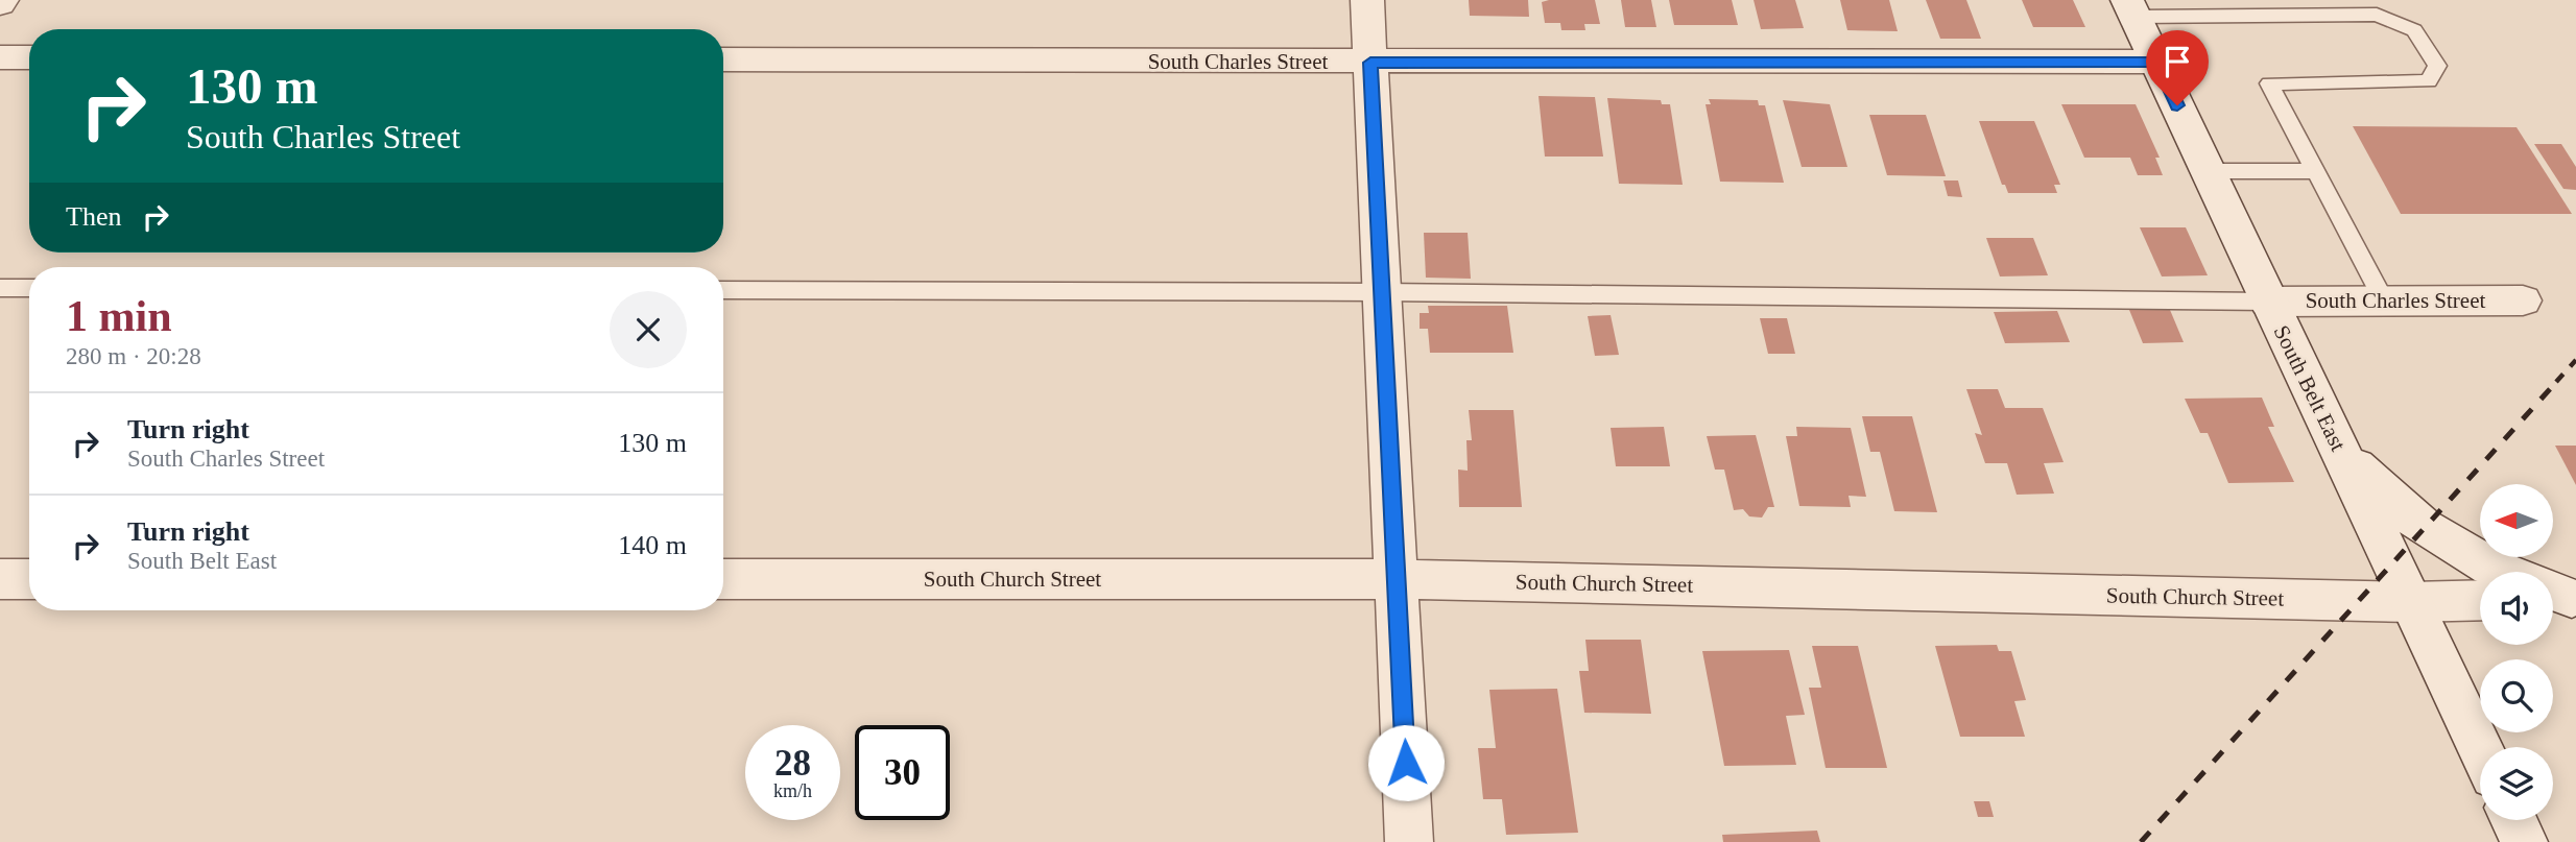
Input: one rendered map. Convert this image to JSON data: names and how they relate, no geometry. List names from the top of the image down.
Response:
{
  "streets": {
    "street": ["South Charles Street", "South Belt East", "South Church Street"]
  },
  "crossings": [
    ["South Charles Street", "South Belt East"],
    ["South Belt East", "South Church Street"]
  ],
  "north": "left",
  "page": {
    "turn": ["130 m", "South Charles Street"],
    "then": "Then",
    "heading": ["1 min", "280 m · 20:28"],
    "list": [
      {
        "name": "Turn right",
        "note": "South Charles Street",
        "value": "130 m"
      },
      {
        "name": "Turn right",
        "note": "South Belt East",
        "value": "140 m"
      }
    ],
    "speed": "28 km/h",
    "limit": "30"
  }
}
